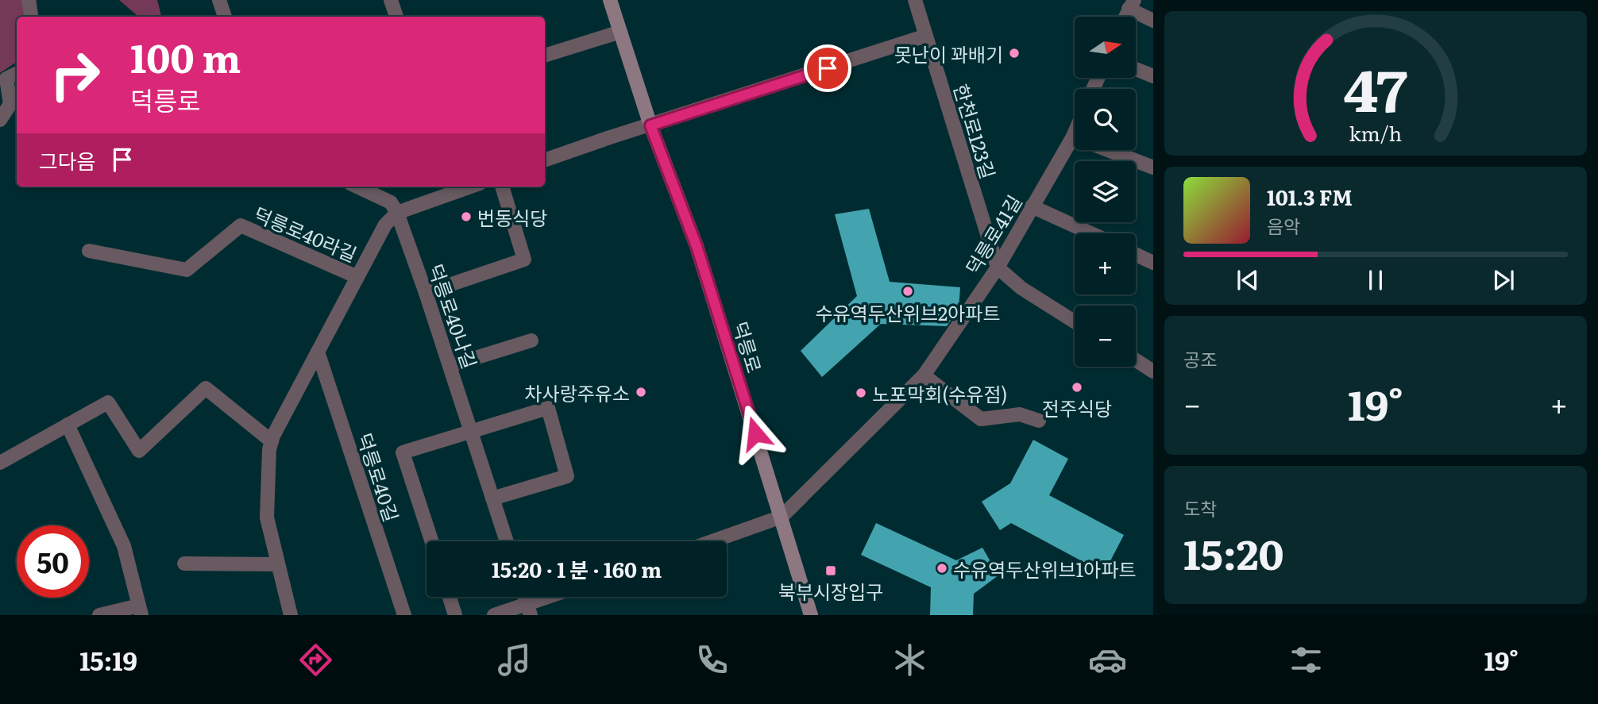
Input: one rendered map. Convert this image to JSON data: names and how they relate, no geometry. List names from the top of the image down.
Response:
{
  "streets": {
    "main road": ["덕릉로"],
    "street": [
      "한천로123길",
      "덕릉로40라길",
      "덕릉로41길",
      "덕릉로40나길",
      "덕릉로40길"
    ]
  },
  "crossings": [
    ["한천로123길", "덕릉로41길"],
    ["덕릉로41길", "덕릉로"]
  ],
  "places": {
    "other": [
      "못난이 꽈배기",
      "번동식당",
      "수유역두산위브2아파트",
      "전주식당",
      "차사랑주유소",
      "노포막회(수유점)",
      "수유역두산위브1아파트"
    ],
    "transit": ["북부시장입구"]
  },
  "north": "right",
  "page": {
    "map_buttons": ["+", "−"],
    "turn": ["100 m", "덕릉로"],
    "then": "그다음",
    "song": ["101.3 FM", "음악"],
    "tile": [
      "공조",
      ["도착", "15:20"]
    ],
    "heat": ["−", "19°", "+"],
    "limit": "50",
    "trip": "15:20 · 1 분 · 160 m",
    "tabs": ["15:19", "19°"],
    "gauge": ["47", "km/h"]
  }
}
